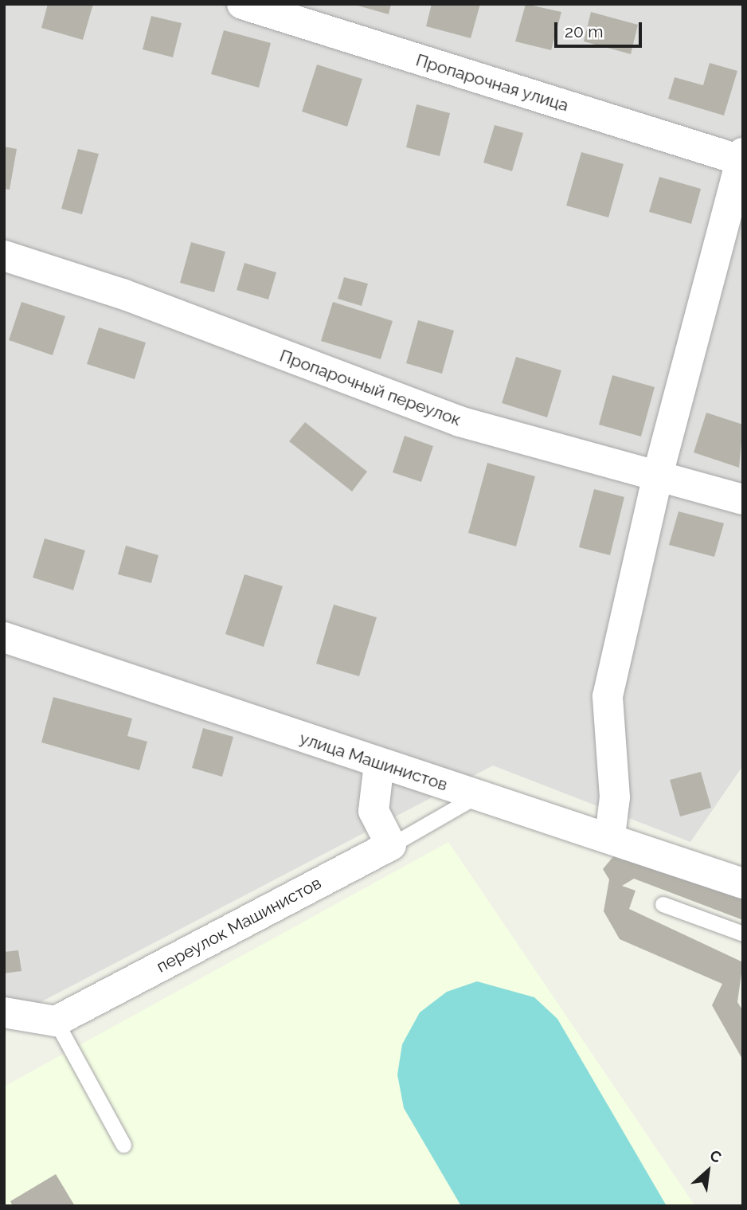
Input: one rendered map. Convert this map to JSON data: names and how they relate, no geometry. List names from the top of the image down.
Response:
{
  "streets": {
    "street": [
      "Пропарочная улица",
      "Пропарочный переулок",
      "улица Машинистов",
      "переулок Машинистов"
    ]
  },
  "scale_bar": "20 m",
  "north": "top right"
}
